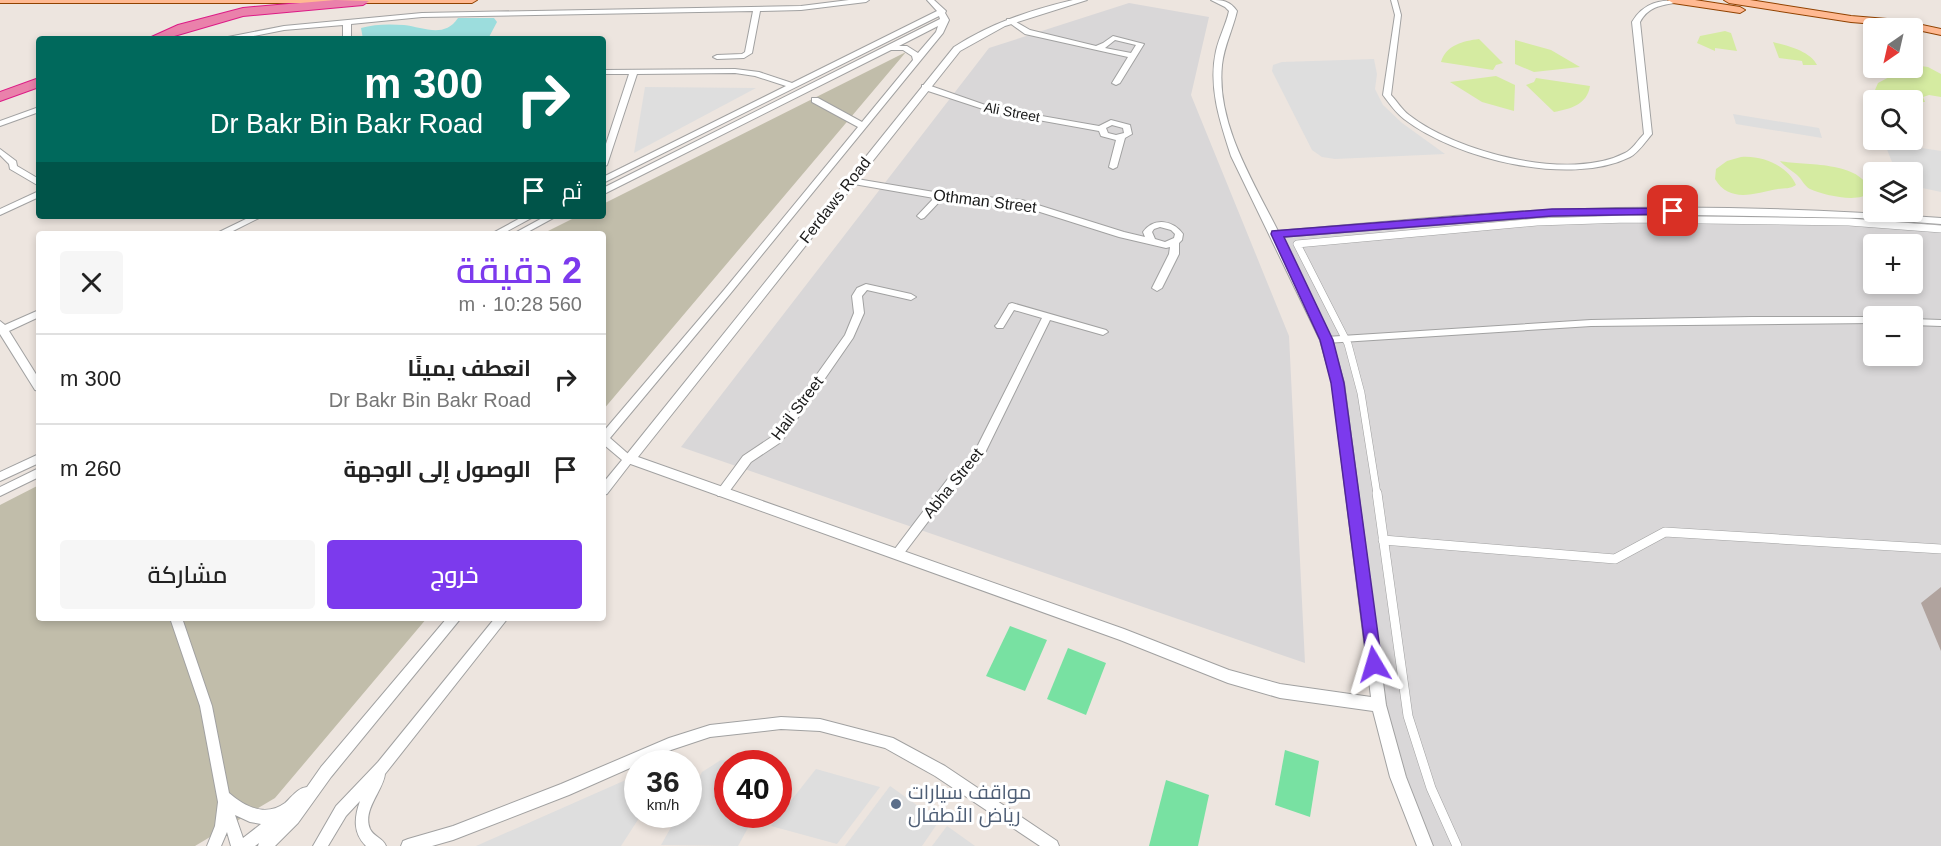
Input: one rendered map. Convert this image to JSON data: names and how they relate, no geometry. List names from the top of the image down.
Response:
{
  "streets": {
    "street": [
      "Ali Street",
      "Ferdaws Road",
      "Othman Street",
      "Hail Street",
      "Abha Street"
    ]
  },
  "crossings": [
    ["Ali Street", "Ferdaws Road"],
    ["Ferdaws Road", "Othman Street"]
  ],
  "places": ["مواقف سيارات رياض الأطفال"],
  "north": "bottom left",
  "page": {
    "map_buttons": ["+", "−"],
    "turn": ["300 m", "Dr Bakr Bin Bakr Road"],
    "then": "ثم",
    "heading": ["2 دقيقة", "560 m · 10:28"],
    "list": [
      {
        "name": "انعطف يمينًا",
        "note": "Dr Bakr Bin Bakr Road",
        "value": "300 m"
      },
      {
        "name": "الوصول إلى الوجهة",
        "value": "260 m"
      }
    ],
    "buttons": ["خروج", "مشاركة"],
    "speed": "36 km/h",
    "limit": "40"
  }
}
